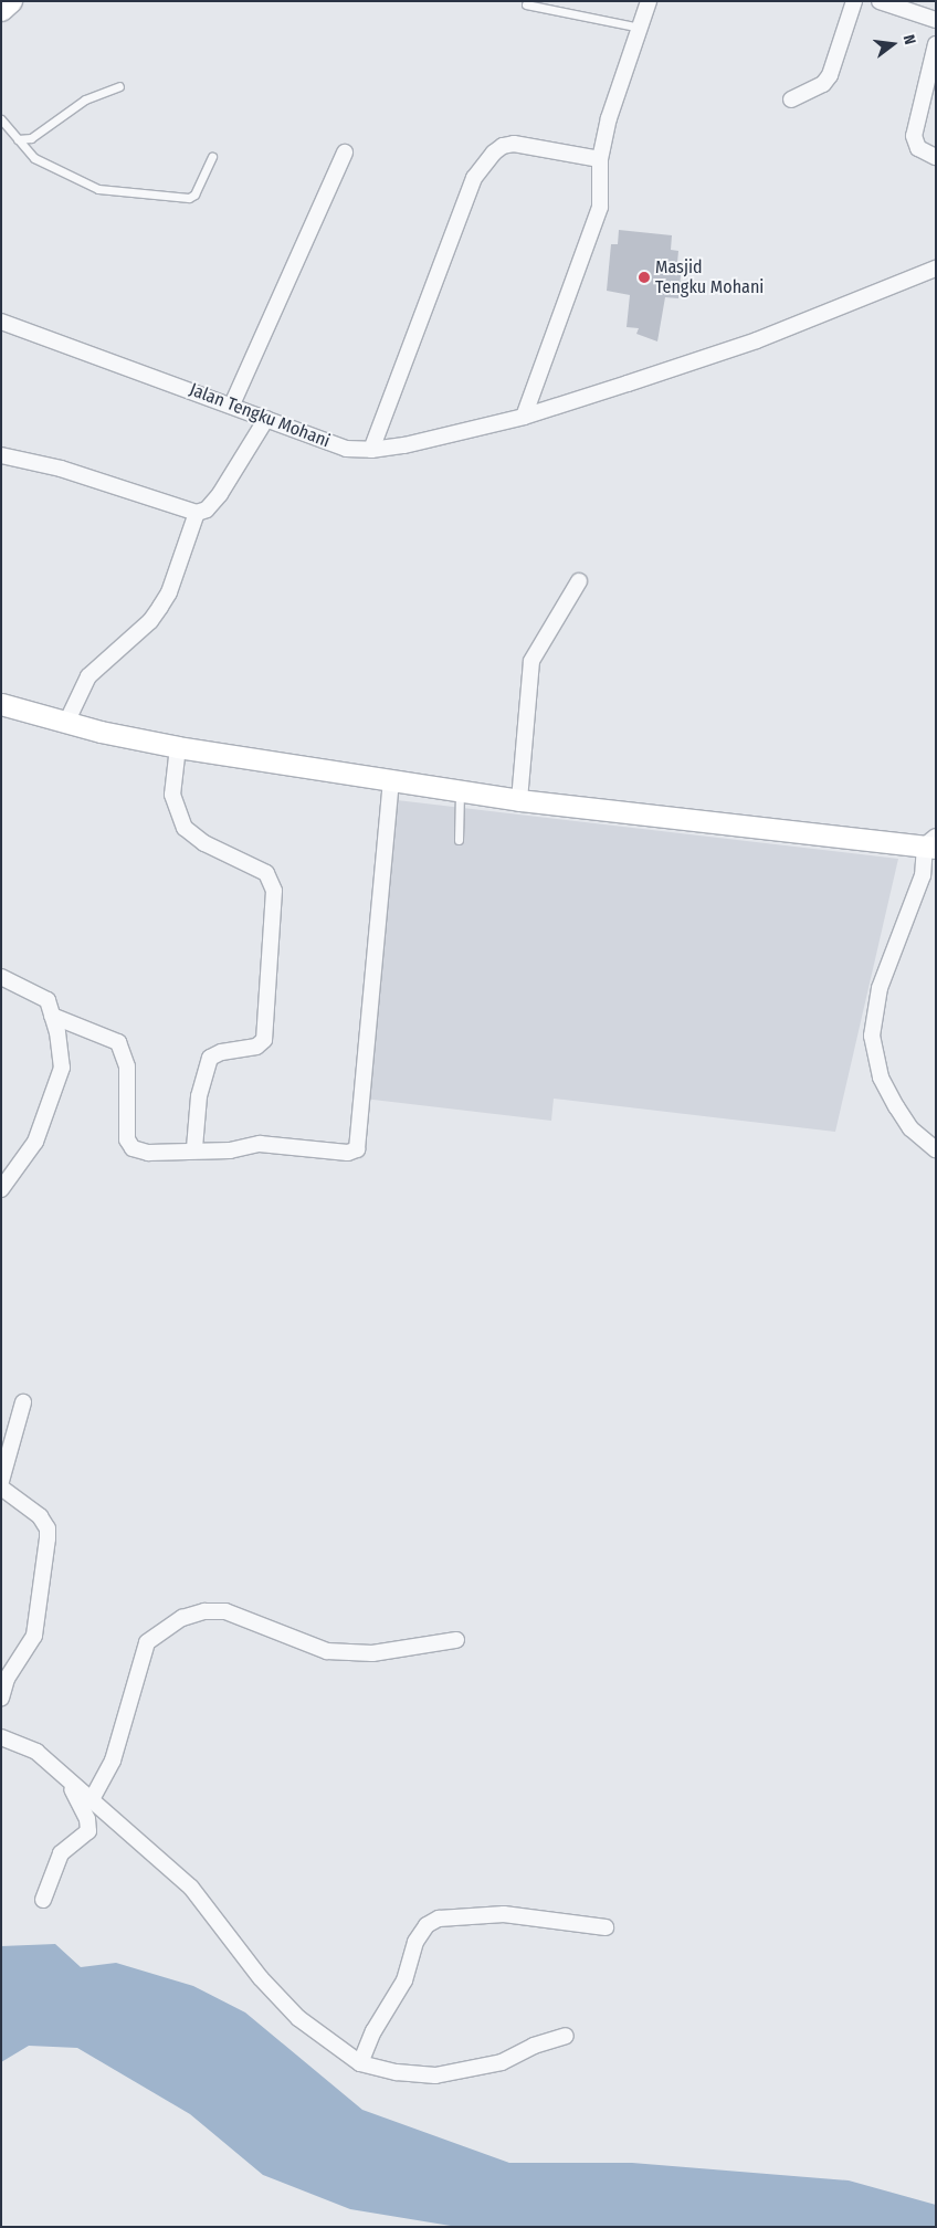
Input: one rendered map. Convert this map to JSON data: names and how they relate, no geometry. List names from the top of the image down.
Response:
{
  "streets": {
    "street": ["Jalan Tengku Mohani"]
  },
  "places": ["Masjid Tengku Mohani"],
  "north": "right"
}
